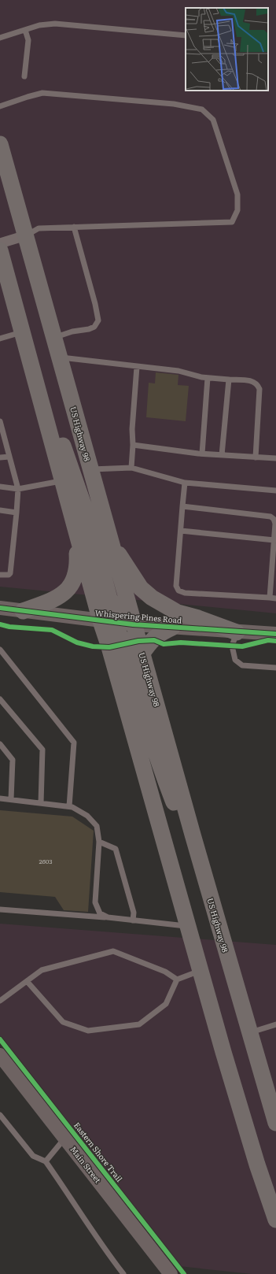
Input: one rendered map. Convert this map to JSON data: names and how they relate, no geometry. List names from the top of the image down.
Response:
{
  "streets": {
    "main road": ["US Highway 98"],
    "street": ["Whispering Pines Road", "Main Street"],
    "cycle path": ["Eastern Shore Trail"]
  },
  "crossings": [
    ["US Highway 98", "Whispering Pines Road"]
  ],
  "house_numbers": ["2603"]
}
